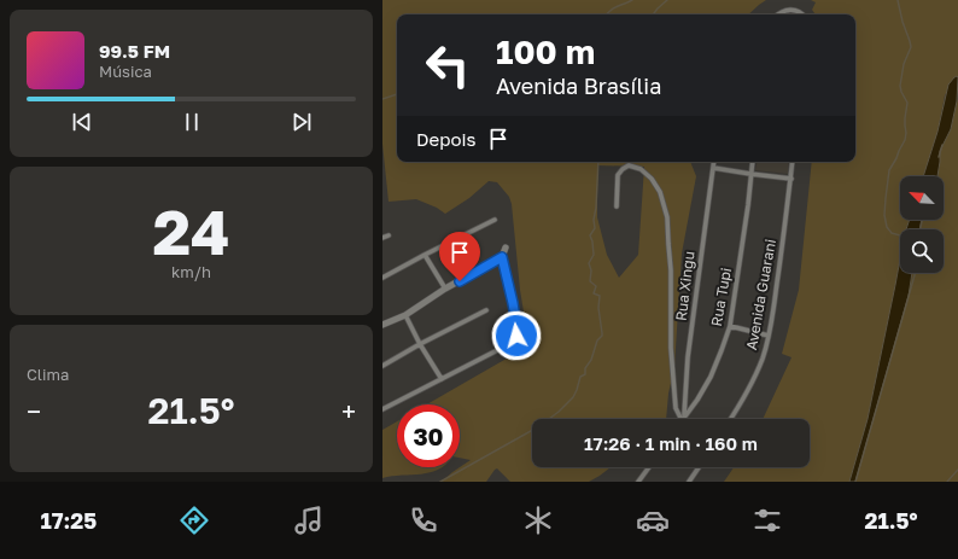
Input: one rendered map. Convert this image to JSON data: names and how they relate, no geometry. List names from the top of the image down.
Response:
{
  "streets": {
    "street": ["Rua Xingu", "Avenida Guarani", "Rua Tupi"]
  },
  "crossings": [
    ["Rua Xingu", "Rua Tupi"]
  ],
  "north": "top left",
  "page": {
    "turn": ["100 m", "Avenida Brasília"],
    "song": ["99.5 FM", "Música"],
    "then": "Depois",
    "tile": [
      ["24", "km/h"],
      "Clima"
    ],
    "heat": ["−", "21.5°", "+"],
    "limit": "30",
    "trip": "17:26 · 1 min · 160 m",
    "tabs": ["17:25", "21.5°"]
  }
}
